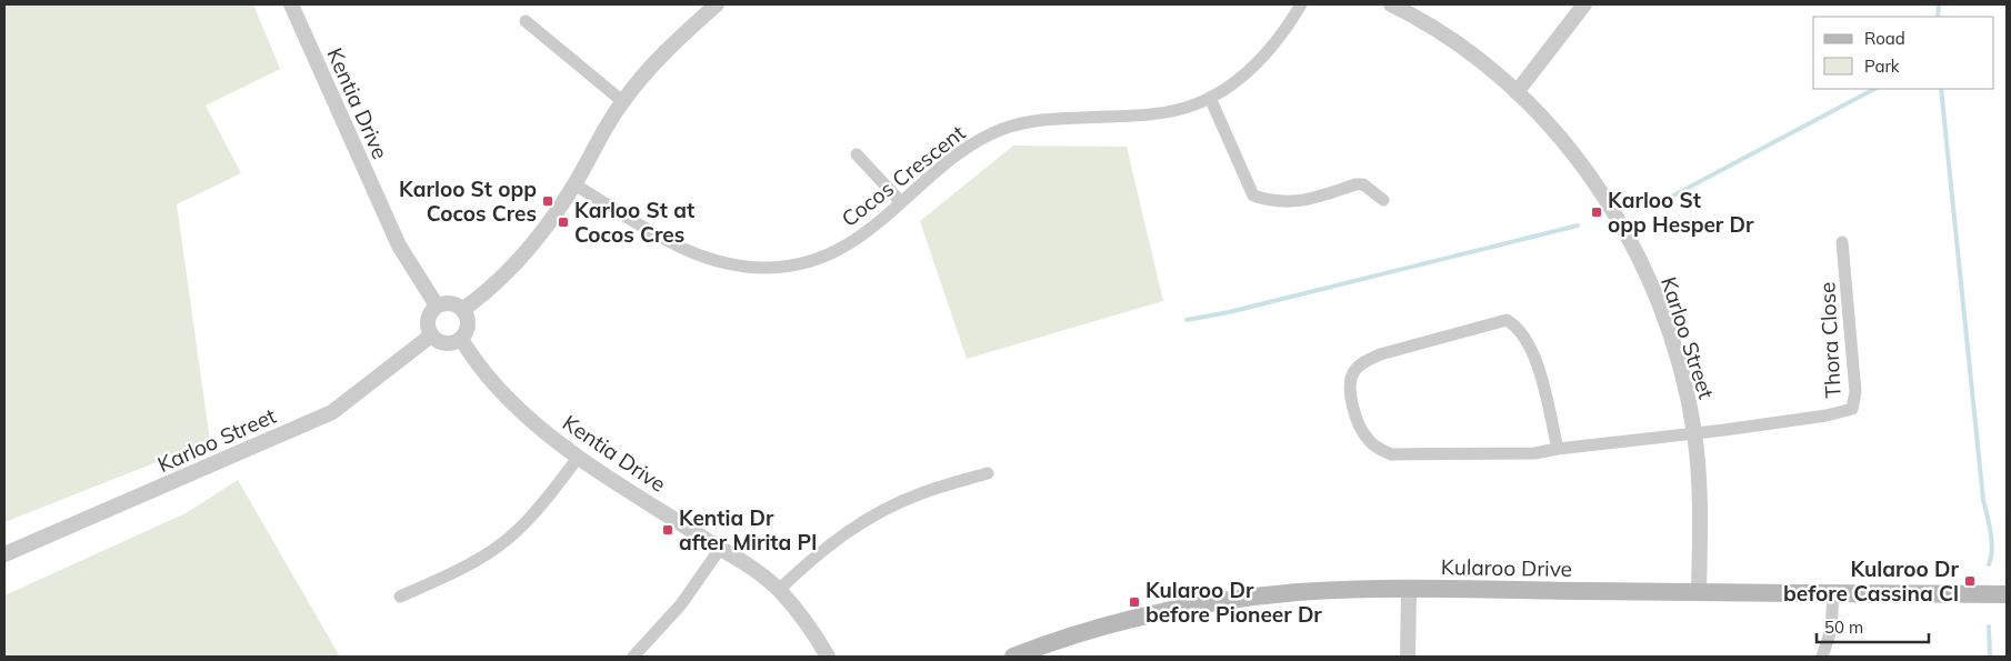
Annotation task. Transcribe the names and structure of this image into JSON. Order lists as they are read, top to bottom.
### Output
{
  "streets": {
    "main road": ["Kularoo Drive"],
    "street": [
      "Kentia Drive",
      "Cocos Crescent",
      "Karloo Street",
      "Thora Close"
    ]
  },
  "crossings": [
    ["Kentia Drive", "Karloo Street"],
    ["Karloo Street", "Thora Close"],
    ["Karloo Street", "Kularoo Drive"]
  ],
  "places": {
    "transit": [
      "Karloo St opp Cocos Cres",
      "Karloo St opp Hesper Dr",
      "Karloo St at Cocos Cres",
      "Kentia Dr after Mirita Pl",
      "Kularoo Dr before Cassina Cl",
      "Kularoo Dr before Pioneer Dr"
    ]
  },
  "legend": ["Road", "Park"],
  "scale_bar": "50 m"
}
